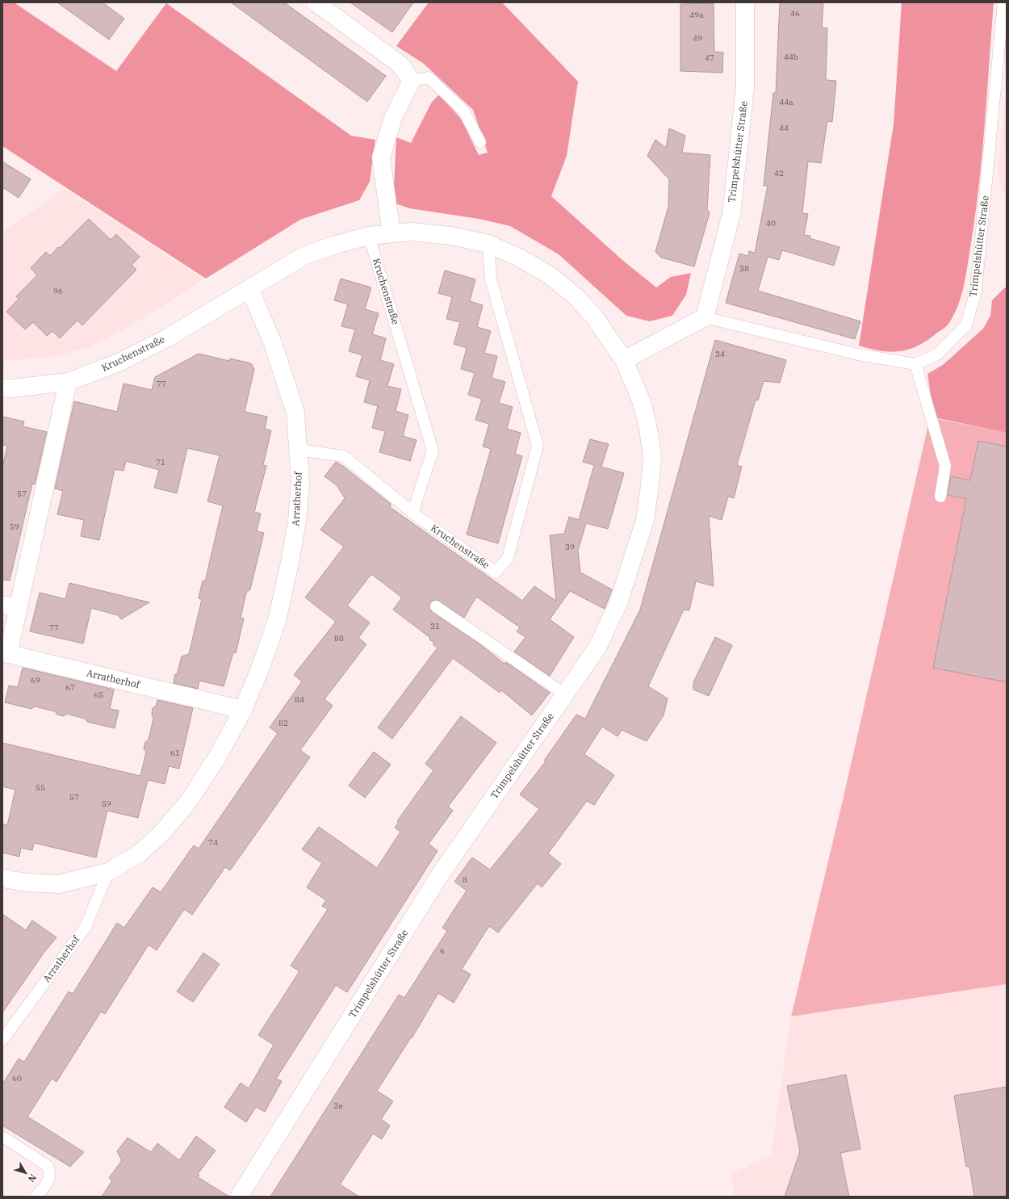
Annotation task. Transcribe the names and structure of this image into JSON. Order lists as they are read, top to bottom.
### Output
{
  "streets": {
    "street": ["Trimpelshütter Straße", "Kruchenstraße", "Arratherhof"]
  },
  "crossings": [
    ["Trimpelshütter Straße", "Kruchenstraße"],
    ["Kruchenstraße", "Arratherhof"]
  ],
  "house_numbers": [
    "46",
    "49a",
    "49",
    "44b",
    "47",
    "44a",
    "44",
    "42",
    "40",
    "38",
    "96",
    "34",
    "77",
    "71",
    "57",
    "59",
    "39",
    "31",
    "77",
    "88",
    "69",
    "67",
    "65",
    "84",
    "82",
    "61",
    "55",
    "57",
    "59",
    "74",
    "8",
    "6",
    "60",
    "2e"
  ],
  "north": "bottom right"
}
